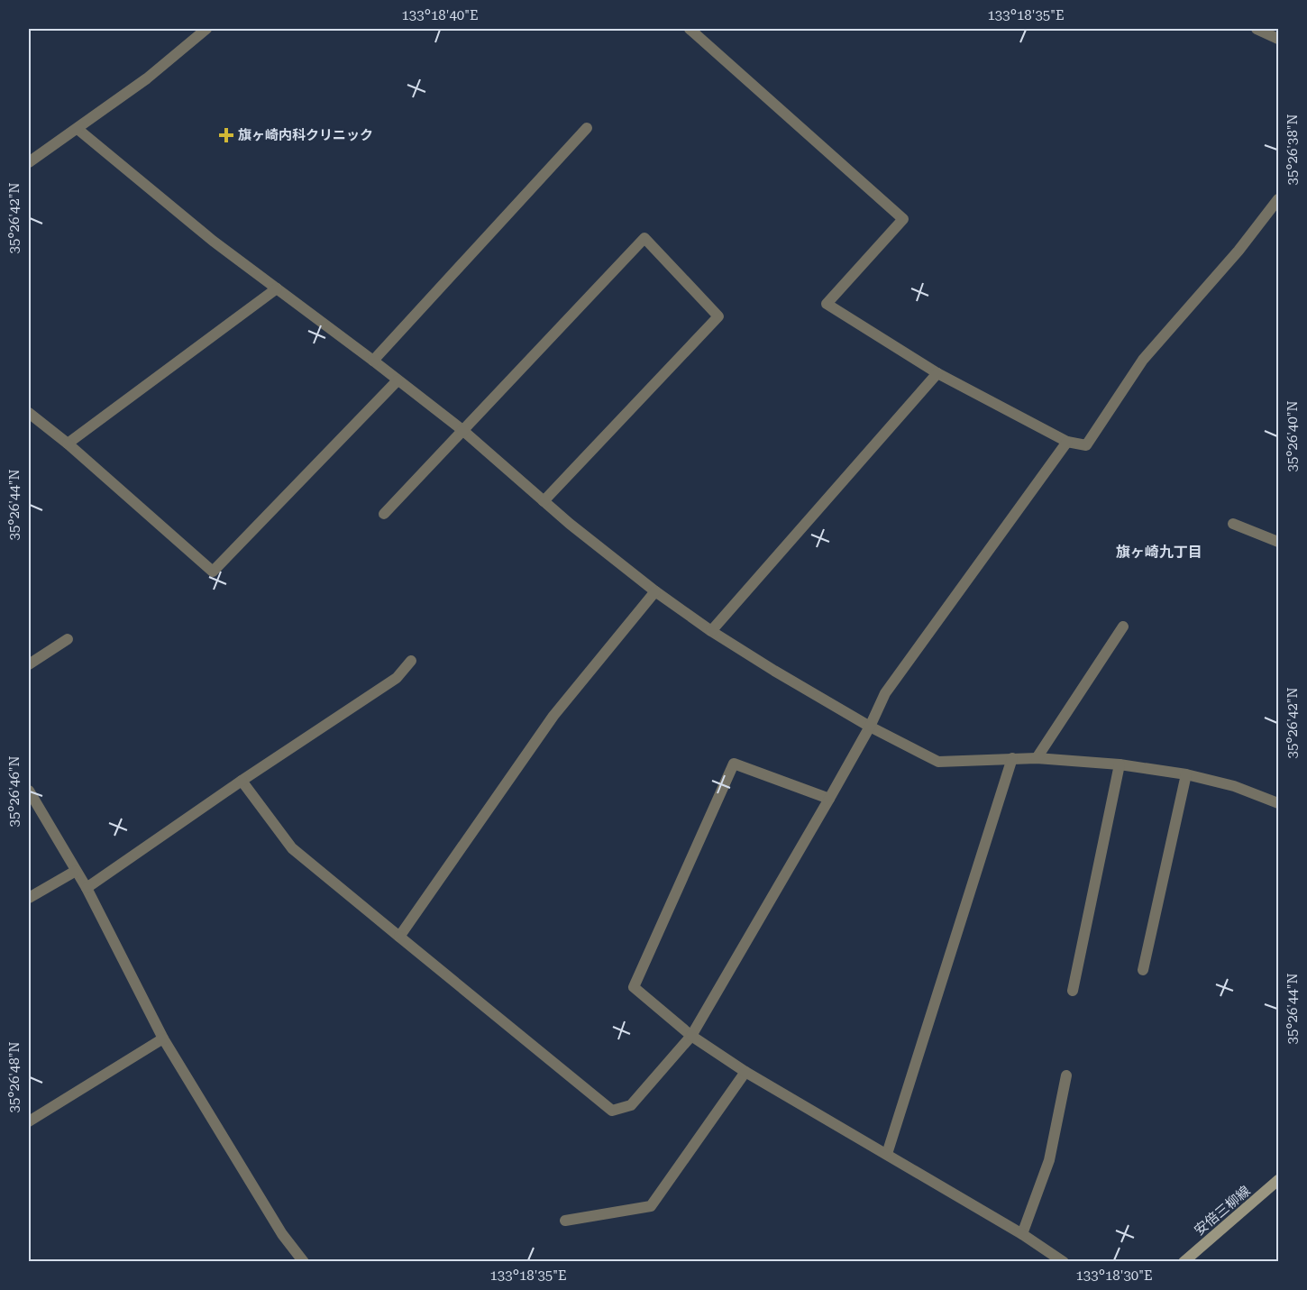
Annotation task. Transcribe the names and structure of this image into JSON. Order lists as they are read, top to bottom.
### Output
{
  "streets": {
    "street": ["安倍三柳線"]
  },
  "districts": ["旗ヶ崎九丁目"],
  "places": {
    "health": ["旗ヶ崎内科クリニック"]
  },
  "coordinates": [
    "133°18'40\"E",
    "133°18'35\"E",
    "35°26'38\"N",
    "35°26'42\"N",
    "35°26'40\"N",
    "35°26'44\"N",
    "35°26'46\"N",
    "35°26'48\"N",
    "133°18'30\"E"
  ]
}
